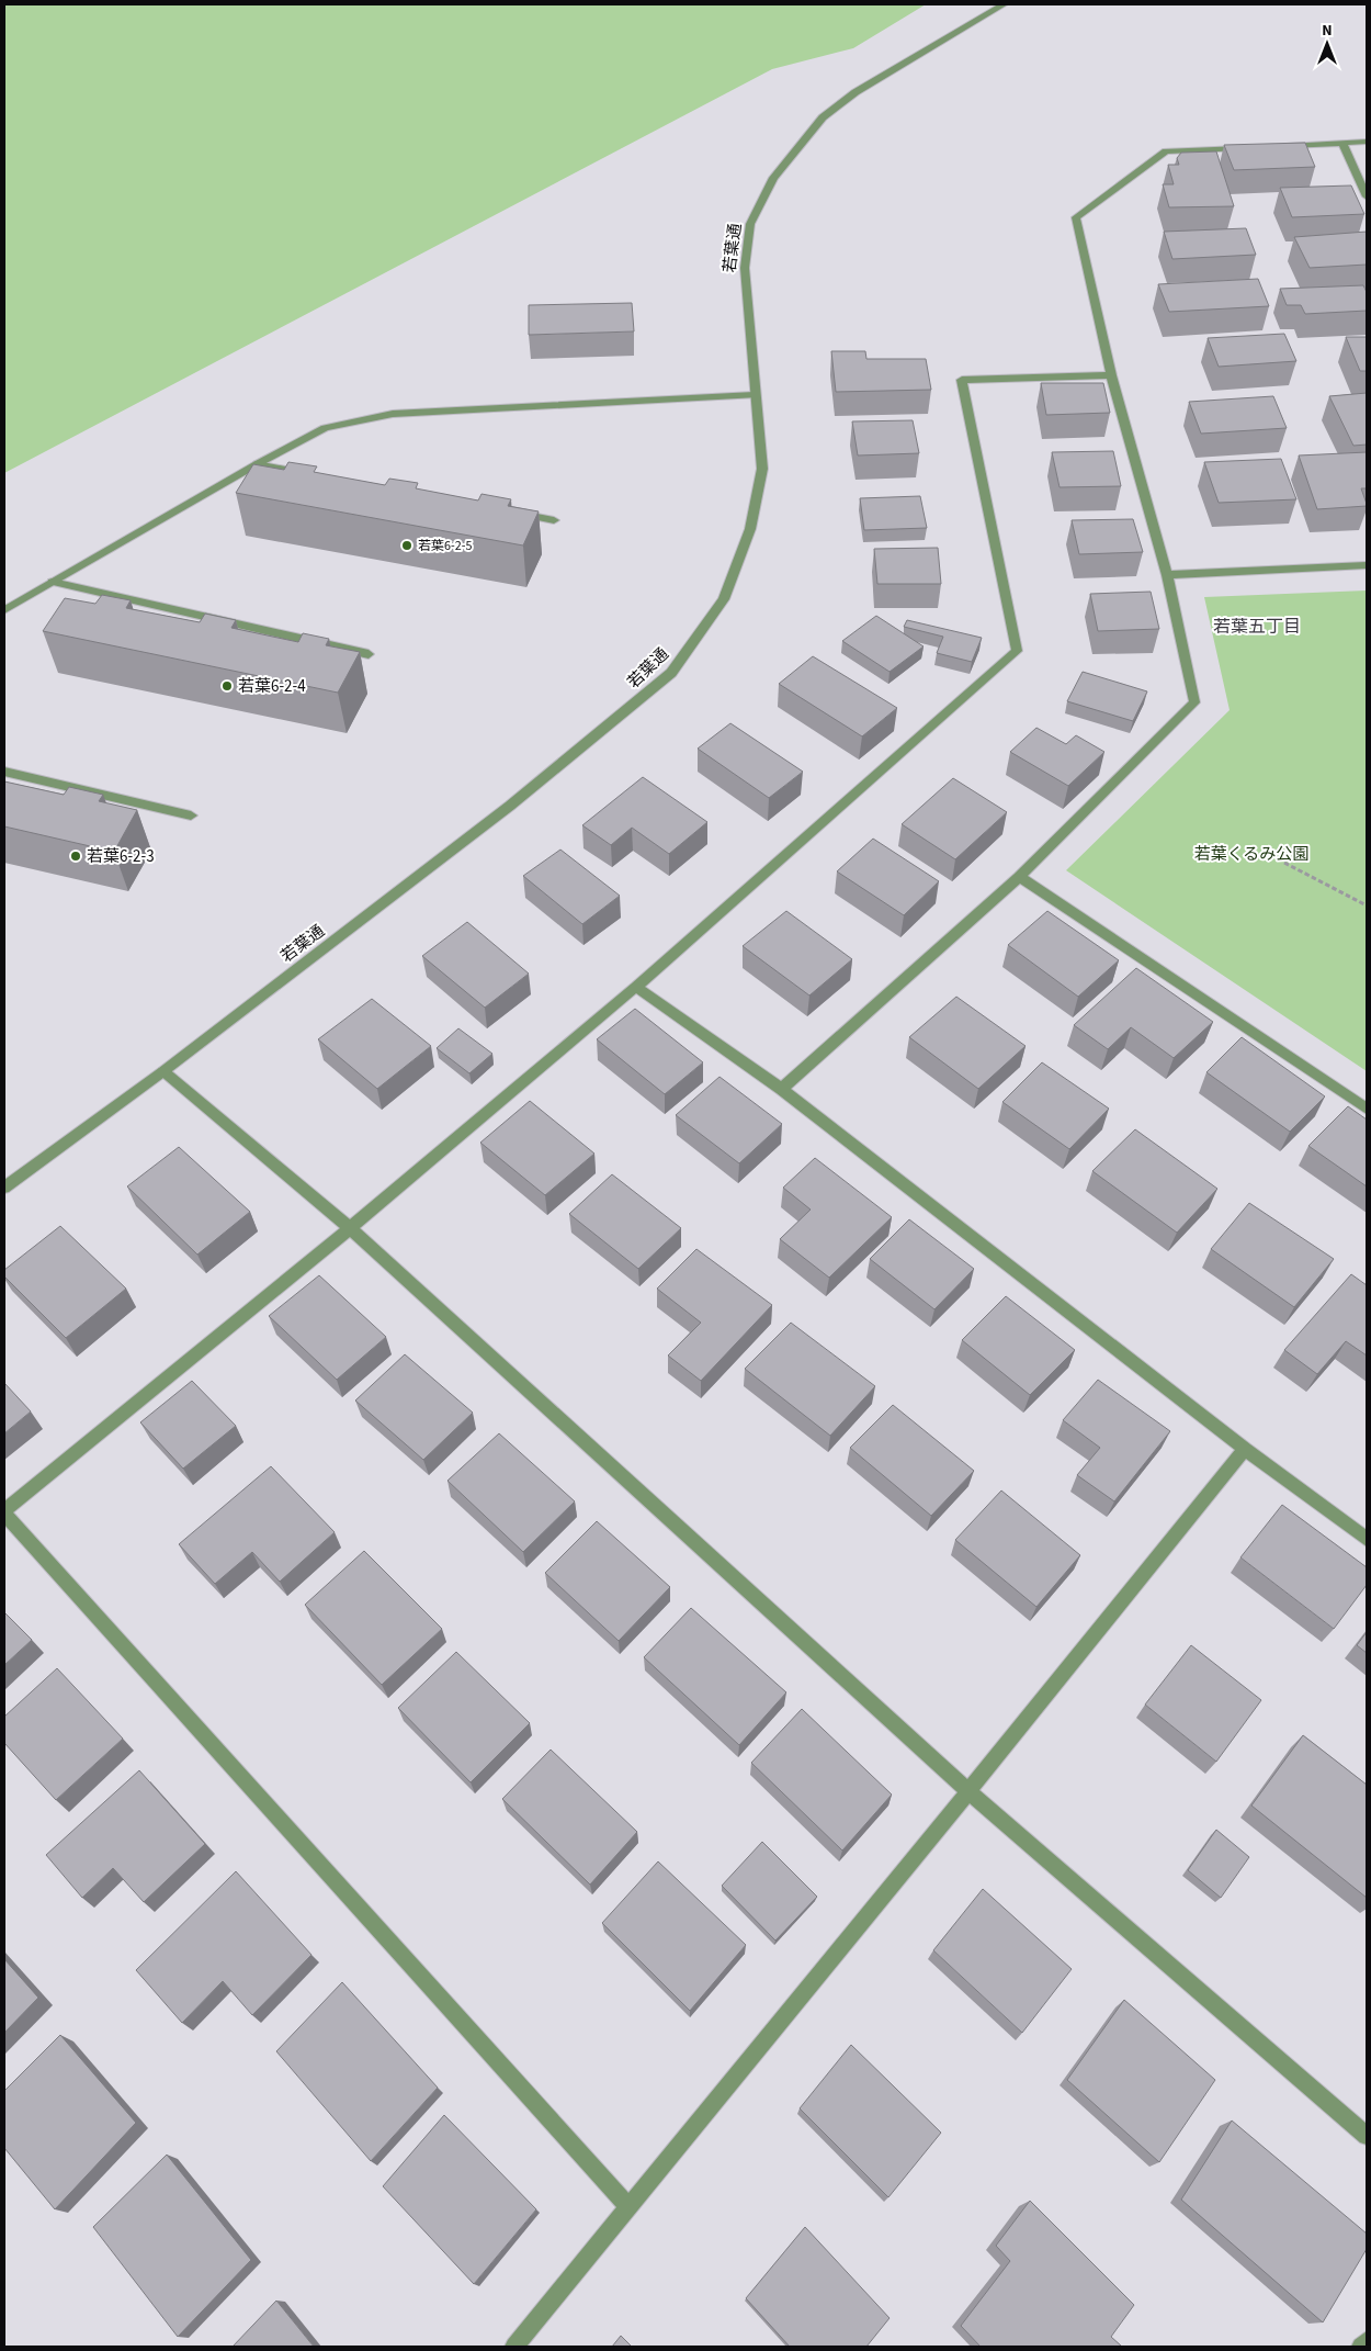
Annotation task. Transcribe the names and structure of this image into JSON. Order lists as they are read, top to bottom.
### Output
{
  "streets": {
    "street": ["若葉通"]
  },
  "districts": ["若葉五丁目"],
  "parks": ["若葉くるみ公園"],
  "places": ["若葉6-2-5", "若葉6-2-4", "若葉6-2-3"],
  "north": "top"
}
